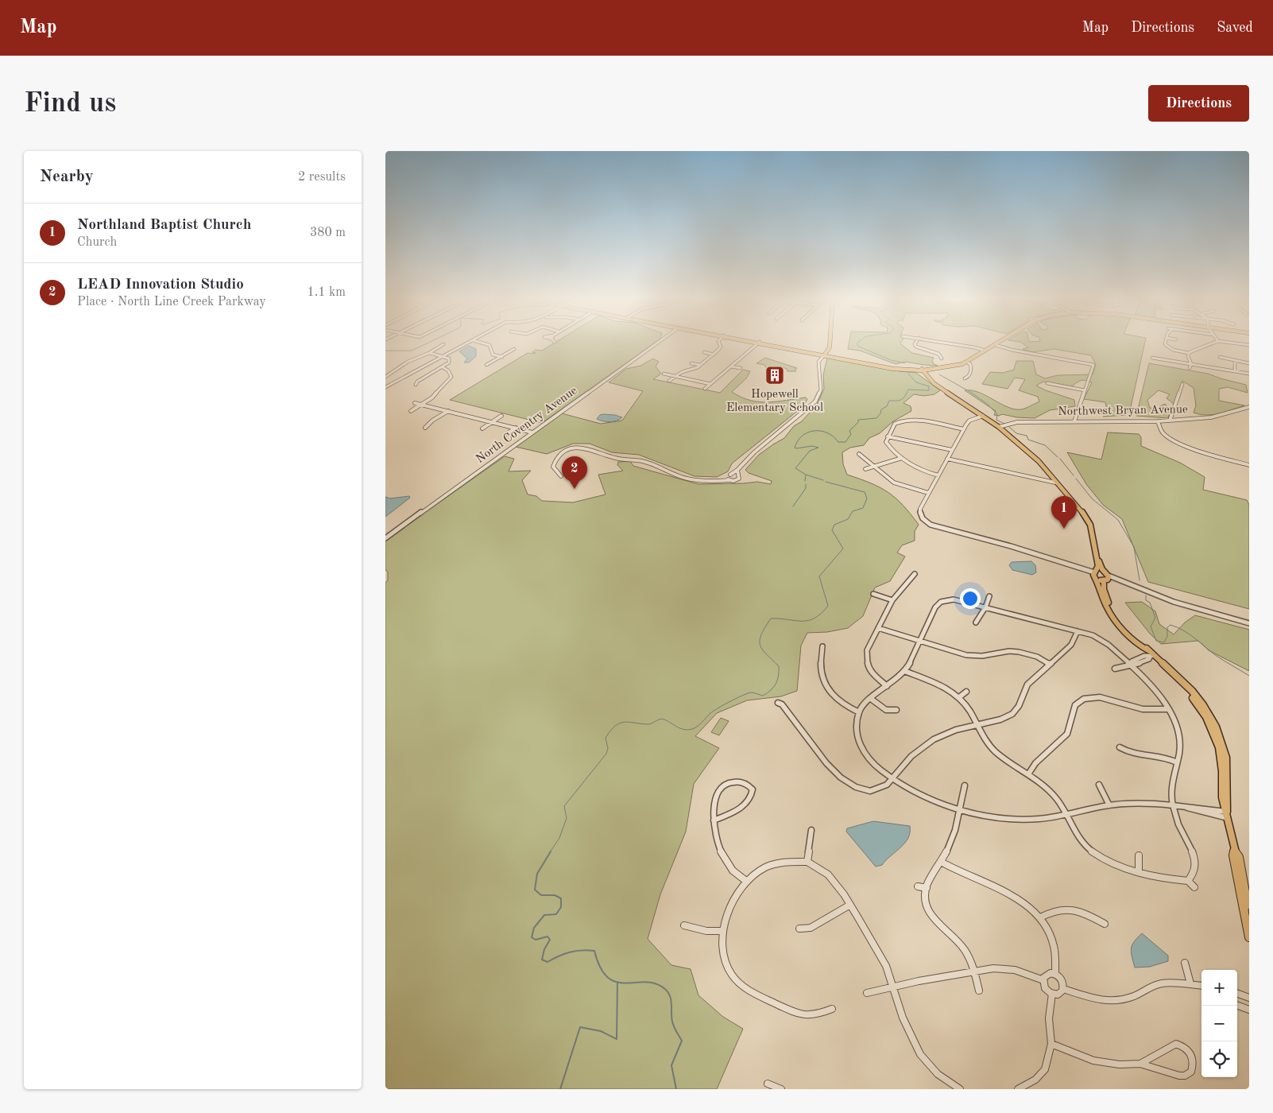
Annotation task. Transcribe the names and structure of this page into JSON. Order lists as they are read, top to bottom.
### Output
{
  "streets": {
    "street": ["Northwest Bryan Avenue", "North Coventry Avenue"]
  },
  "places": {
    "building": ["Hopewell Elementary School"]
  },
  "page": {
    "header": "Map",
    "nav": ["Map", "Directions", "Saved"],
    "buttons": "Directions",
    "title": "Find us",
    "heading": ["Nearby", "2 results"],
    "list": [
      {
        "mark": "1",
        "name": "Northland Baptist Church",
        "note": "Church",
        "value": "380 m"
      },
      {
        "mark": "2",
        "name": "LEAD Innovation Studio",
        "note": "Place · North Line Creek Parkway",
        "value": "1.1 km"
      }
    ],
    "pins": ["2", "1"],
    "map_buttons": ["+", "−"]
  }
}
